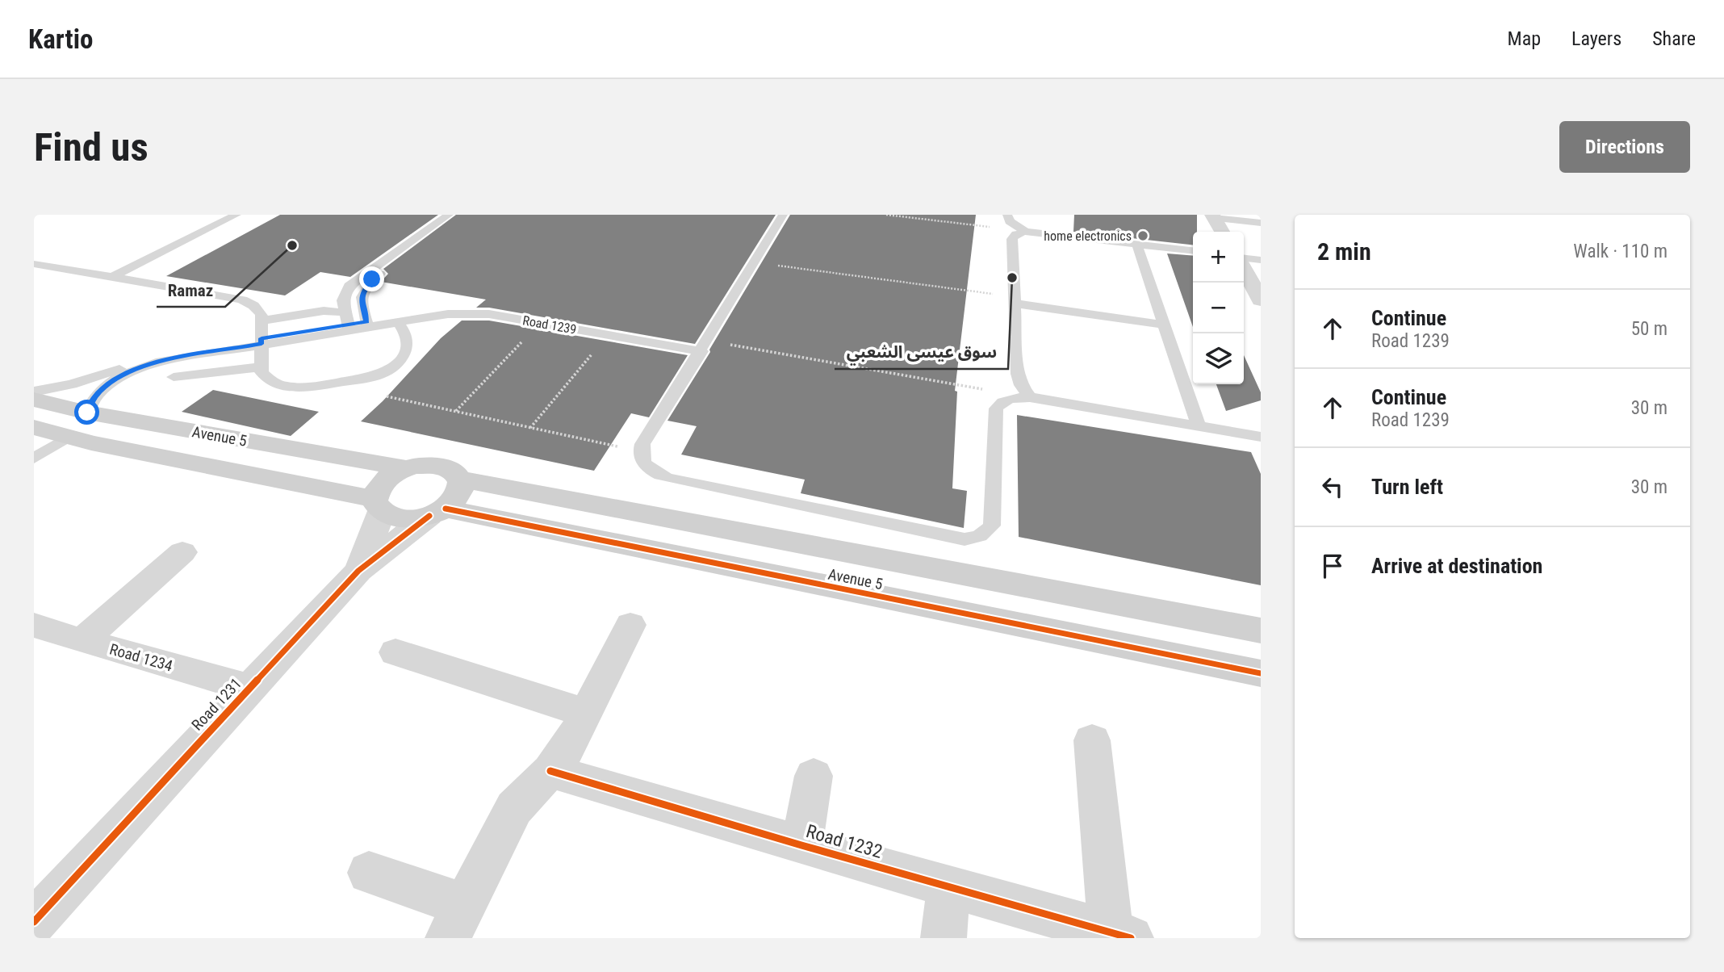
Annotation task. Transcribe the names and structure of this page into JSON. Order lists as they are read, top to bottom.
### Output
{
  "streets": {
    "street": [
      "Avenue 5",
      "Road 1234",
      "Road 1231",
      "Road 1232"
    ],
    "lane": ["Road 1239"]
  },
  "crossings": [
    ["Road 1239", "Avenue 5"],
    ["Avenue 5", "Road 1231"],
    ["Road 1234", "Road 1231"]
  ],
  "places": ["home electronics", "Ramaz", "سوق عيسى الشعبي"],
  "page": {
    "header": "Kartio",
    "nav": ["Map", "Layers", "Share"],
    "buttons": "Directions",
    "title": "Find us",
    "heading": ["2 min", "Walk · 110 m"],
    "map_buttons": ["+", "−"],
    "list": [
      ["Continue", "Road 1239", "50 m"],
      ["Continue", "Road 1239", "30 m"],
      ["Turn left", "30 m"],
      "Arrive at destination"
    ]
  }
}
